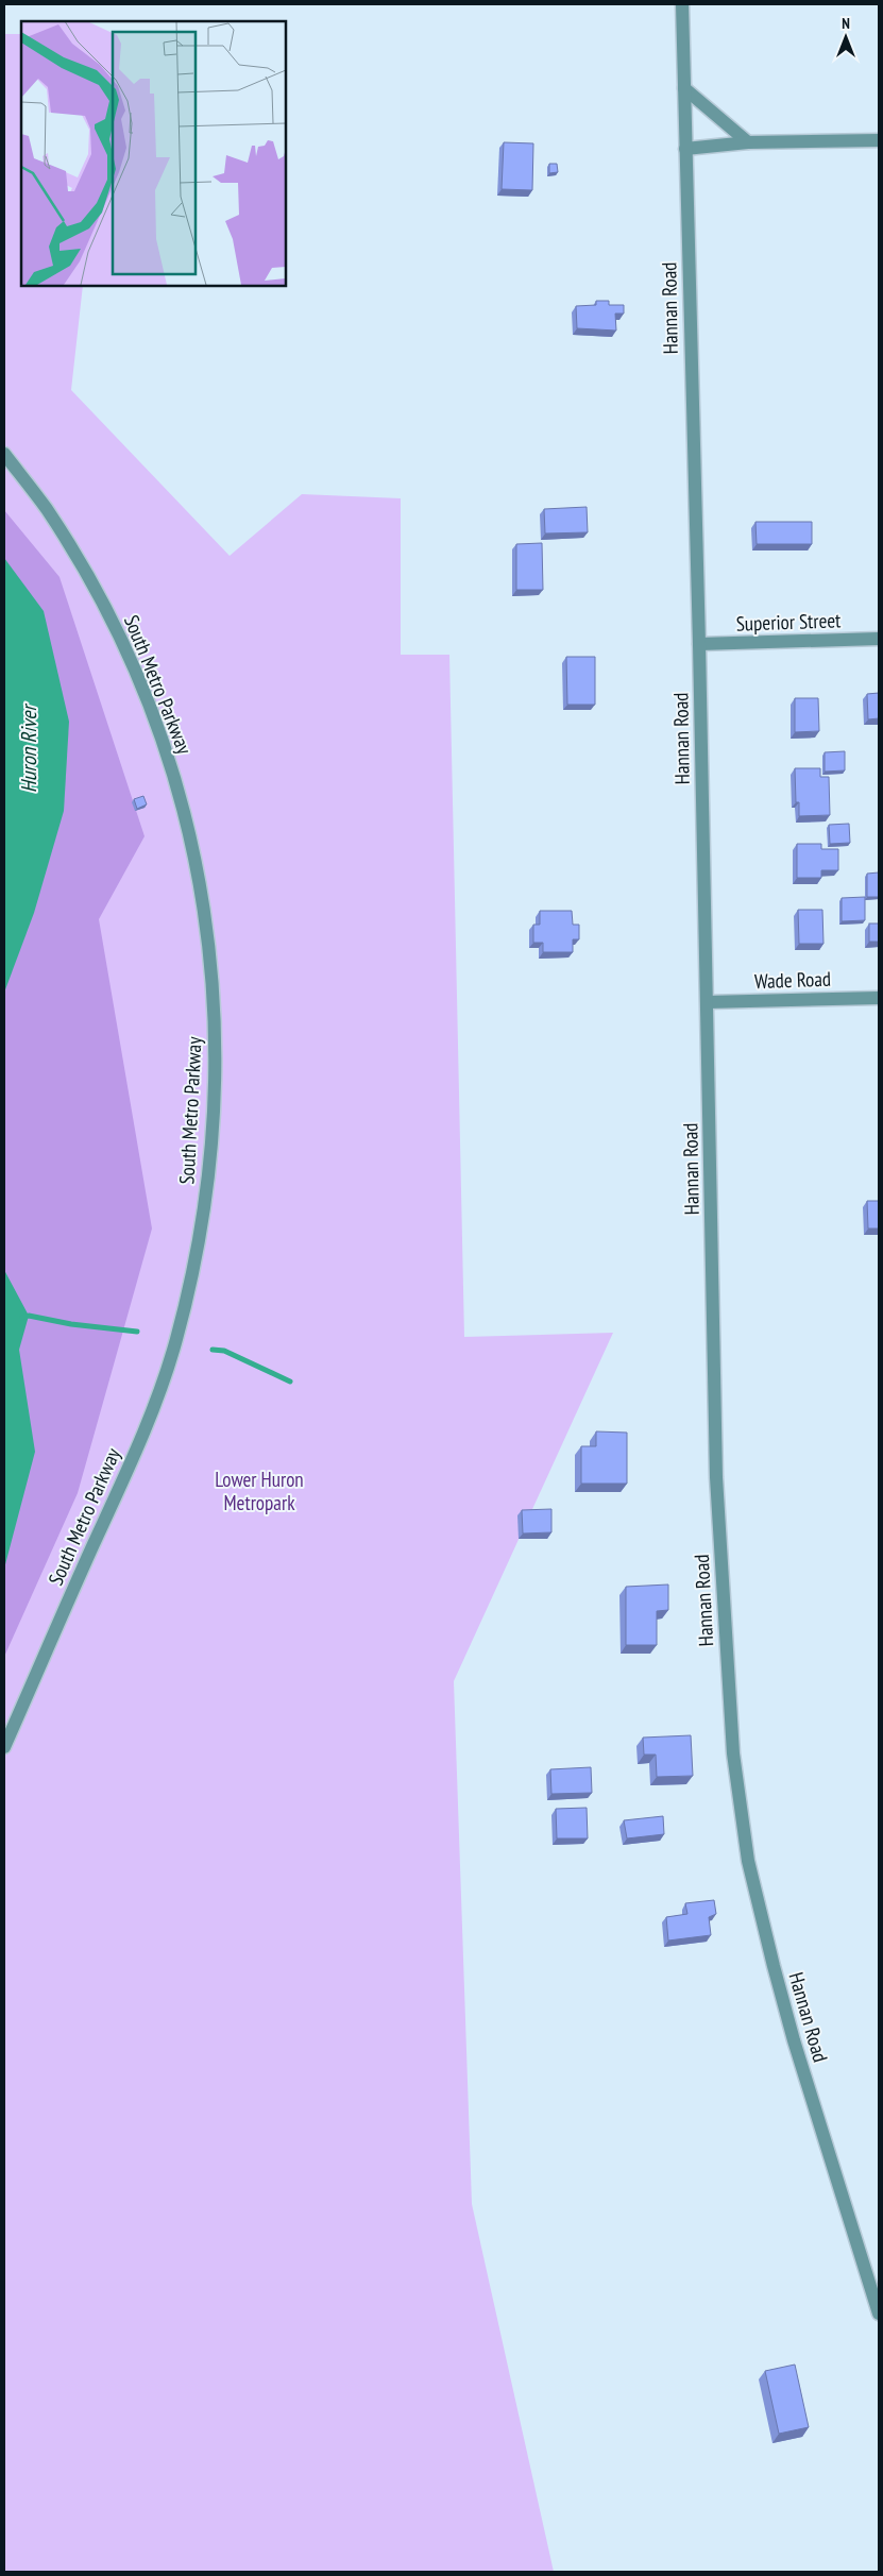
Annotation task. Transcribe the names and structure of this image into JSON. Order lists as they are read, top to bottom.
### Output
{
  "streets": {
    "street": [
      "Hannan Road",
      "Superior Street",
      "South Metro Parkway",
      "Wade Road"
    ]
  },
  "crossings": [
    ["Hannan Road", "Superior Street"],
    ["Hannan Road", "Wade Road"]
  ],
  "water": ["Huron River"],
  "parks": ["Lower Huron Metropark"],
  "north": "top"
}
